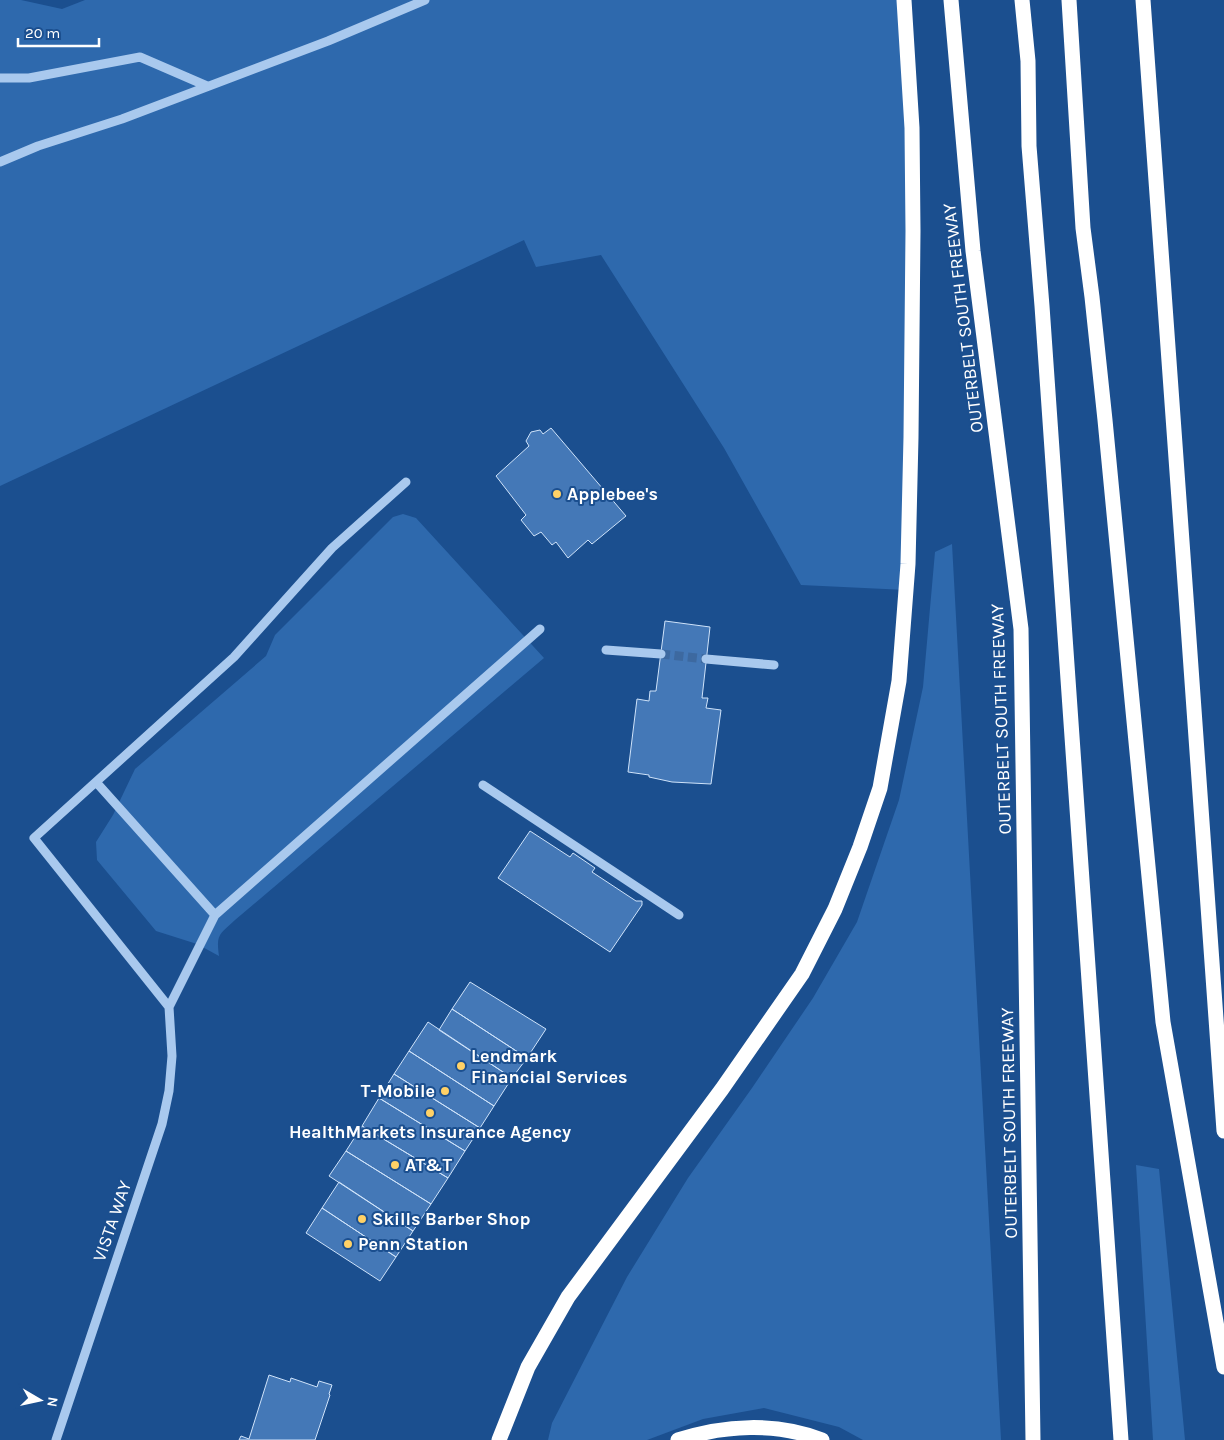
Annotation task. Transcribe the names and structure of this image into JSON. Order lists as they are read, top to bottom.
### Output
{
  "streets": {
    "highway": ["OUTERBELT SOUTH FREEWAY"],
    "street": ["VISTA WAY"]
  },
  "places": [
    "Applebee's",
    "Lendmark Financial Services",
    "T-Mobile",
    "HealthMarkets Insurance Agency",
    "AT&T",
    "Skills Barber Shop",
    "Penn Station"
  ],
  "scale_bar": "20 m",
  "north": "right"
}
